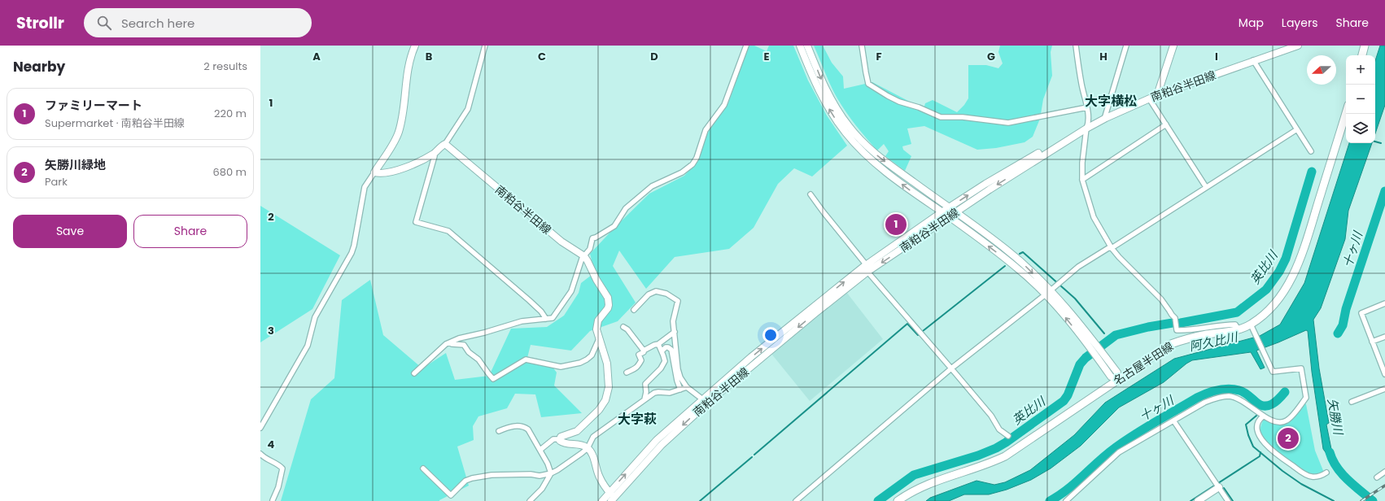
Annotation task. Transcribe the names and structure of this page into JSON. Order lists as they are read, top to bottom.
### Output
{
  "streets": {
    "main road": ["南粕谷半田線", "名古屋半田線"]
  },
  "districts": ["大字横松", "大字萩"],
  "water": [
    "十ヶ川",
    "英比川",
    "阿久比川",
    "矢勝川"
  ],
  "north": "left",
  "page": {
    "header": "Strollr",
    "search": "Search here",
    "nav": ["Map", "Layers", "Share"],
    "heading": ["Nearby", "2 results"],
    "map_buttons": ["+", "−"],
    "list": [
      {
        "mark": "1",
        "name": "ファミリーマート",
        "note": "Supermarket · 南粕谷半田線",
        "value": "220 m"
      },
      {
        "mark": "2",
        "name": "矢勝川緑地",
        "note": "Park",
        "value": "680 m"
      }
    ],
    "buttons": ["Save", "Share"],
    "pins": ["1", "2"]
  },
  "grid": {
    "columns": [
      "A",
      "B",
      "C",
      "D",
      "E",
      "F",
      "G",
      "H",
      "I"
    ],
    "rows": [
      "1",
      "2",
      "3",
      "4"
    ]
  }
}
